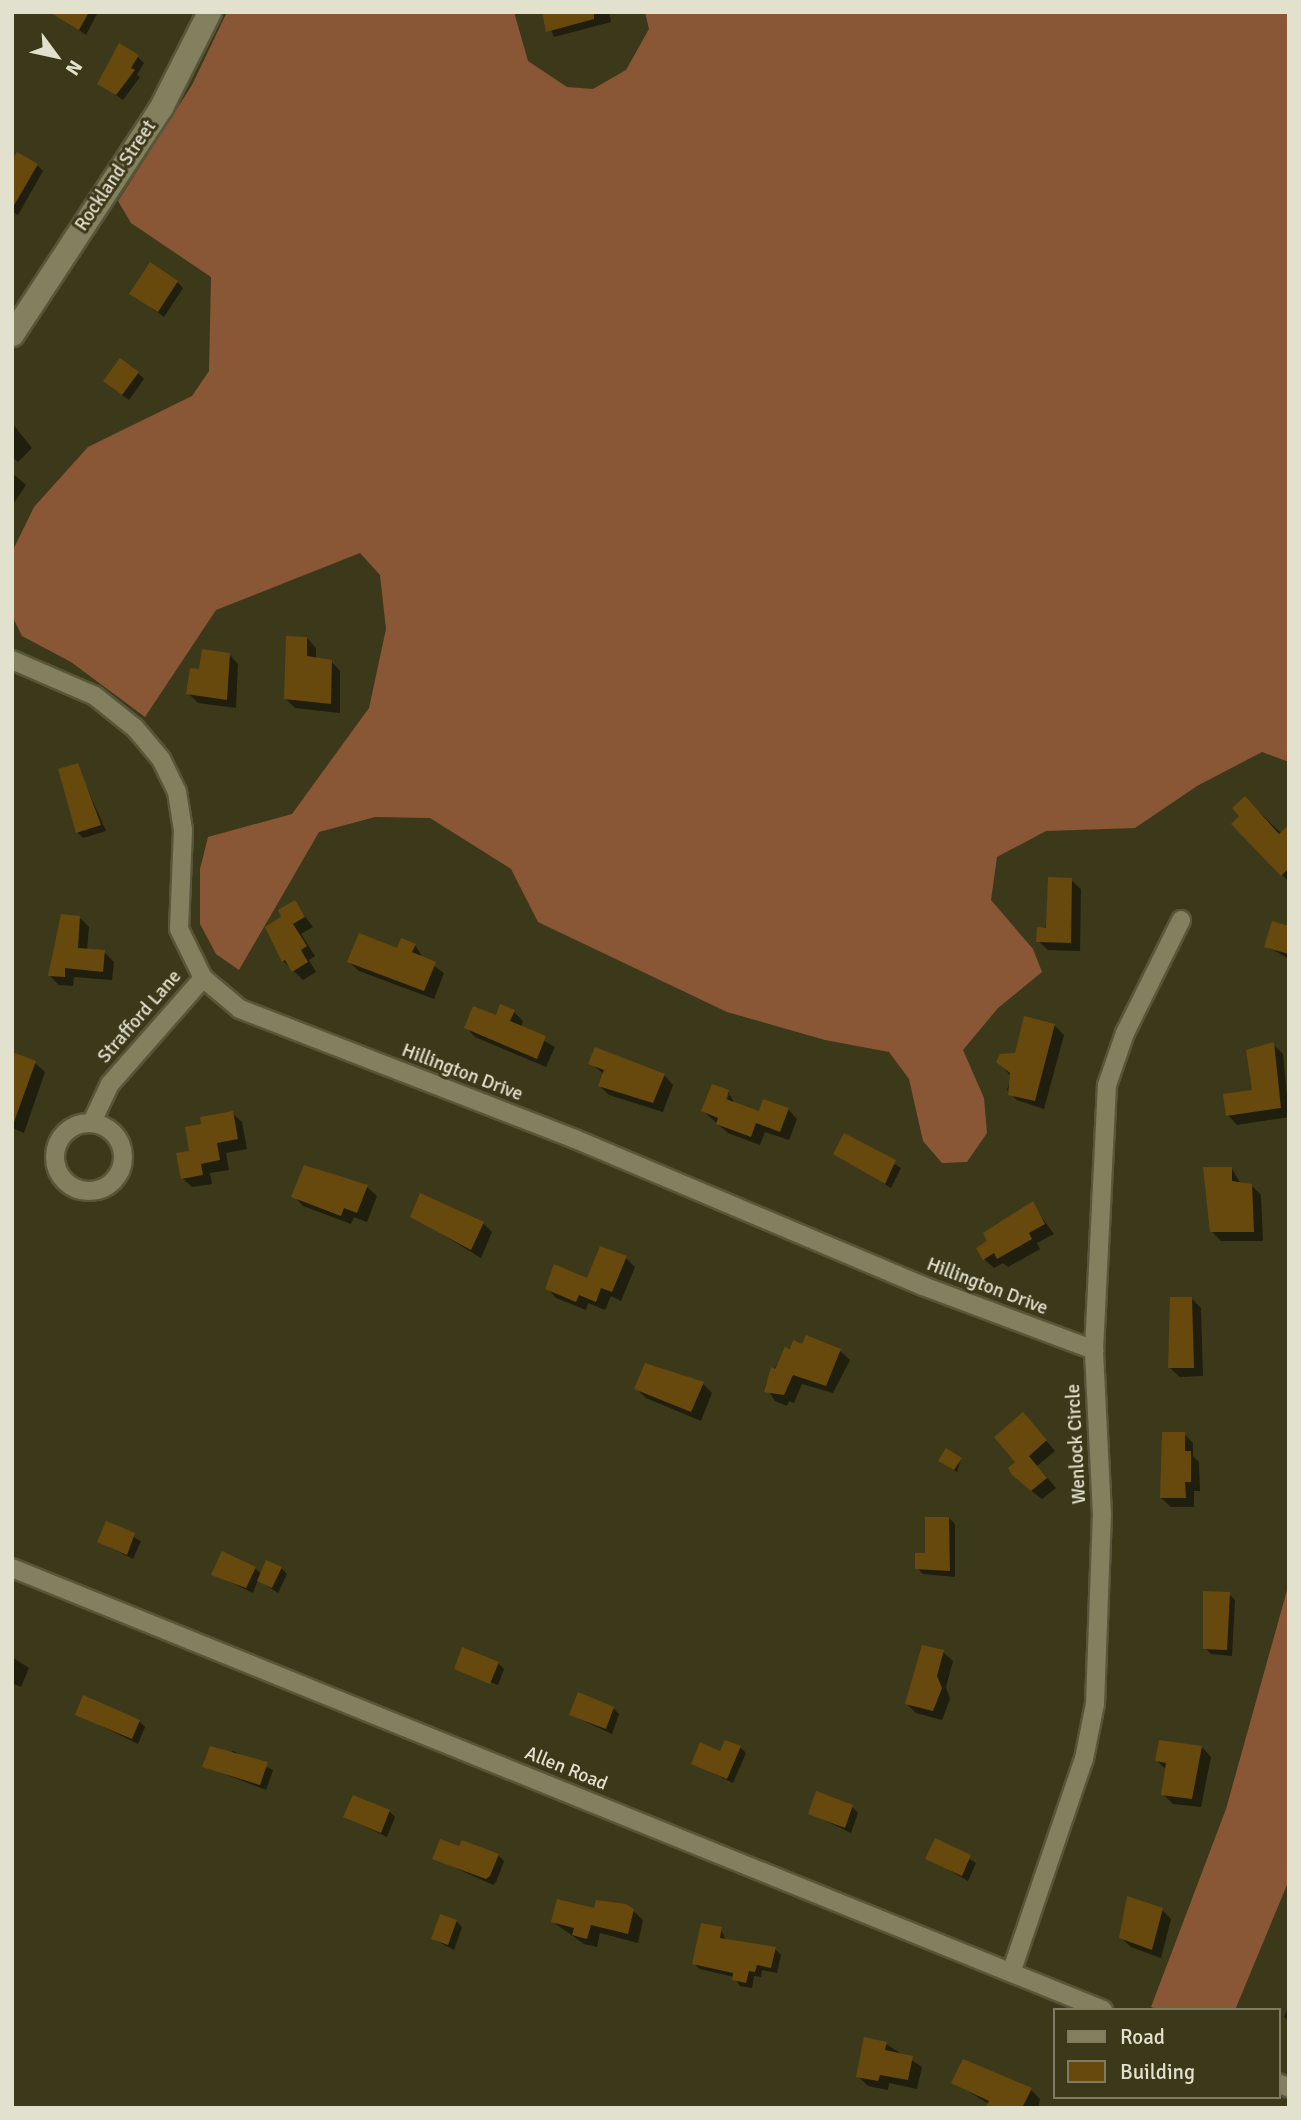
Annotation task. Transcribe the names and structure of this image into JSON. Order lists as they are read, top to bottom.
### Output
{
  "streets": {
    "street": [
      "Rockland Street",
      "Strafford Lane",
      "Hillington Drive",
      "Wenlock Circle",
      "Allen Road"
    ]
  },
  "crossings": [
    ["Strafford Lane", "Hillington Drive"],
    ["Hillington Drive", "Wenlock Circle"],
    ["Wenlock Circle", "Allen Road"]
  ],
  "legend": ["Road", "Building"],
  "north": "bottom right"
}
